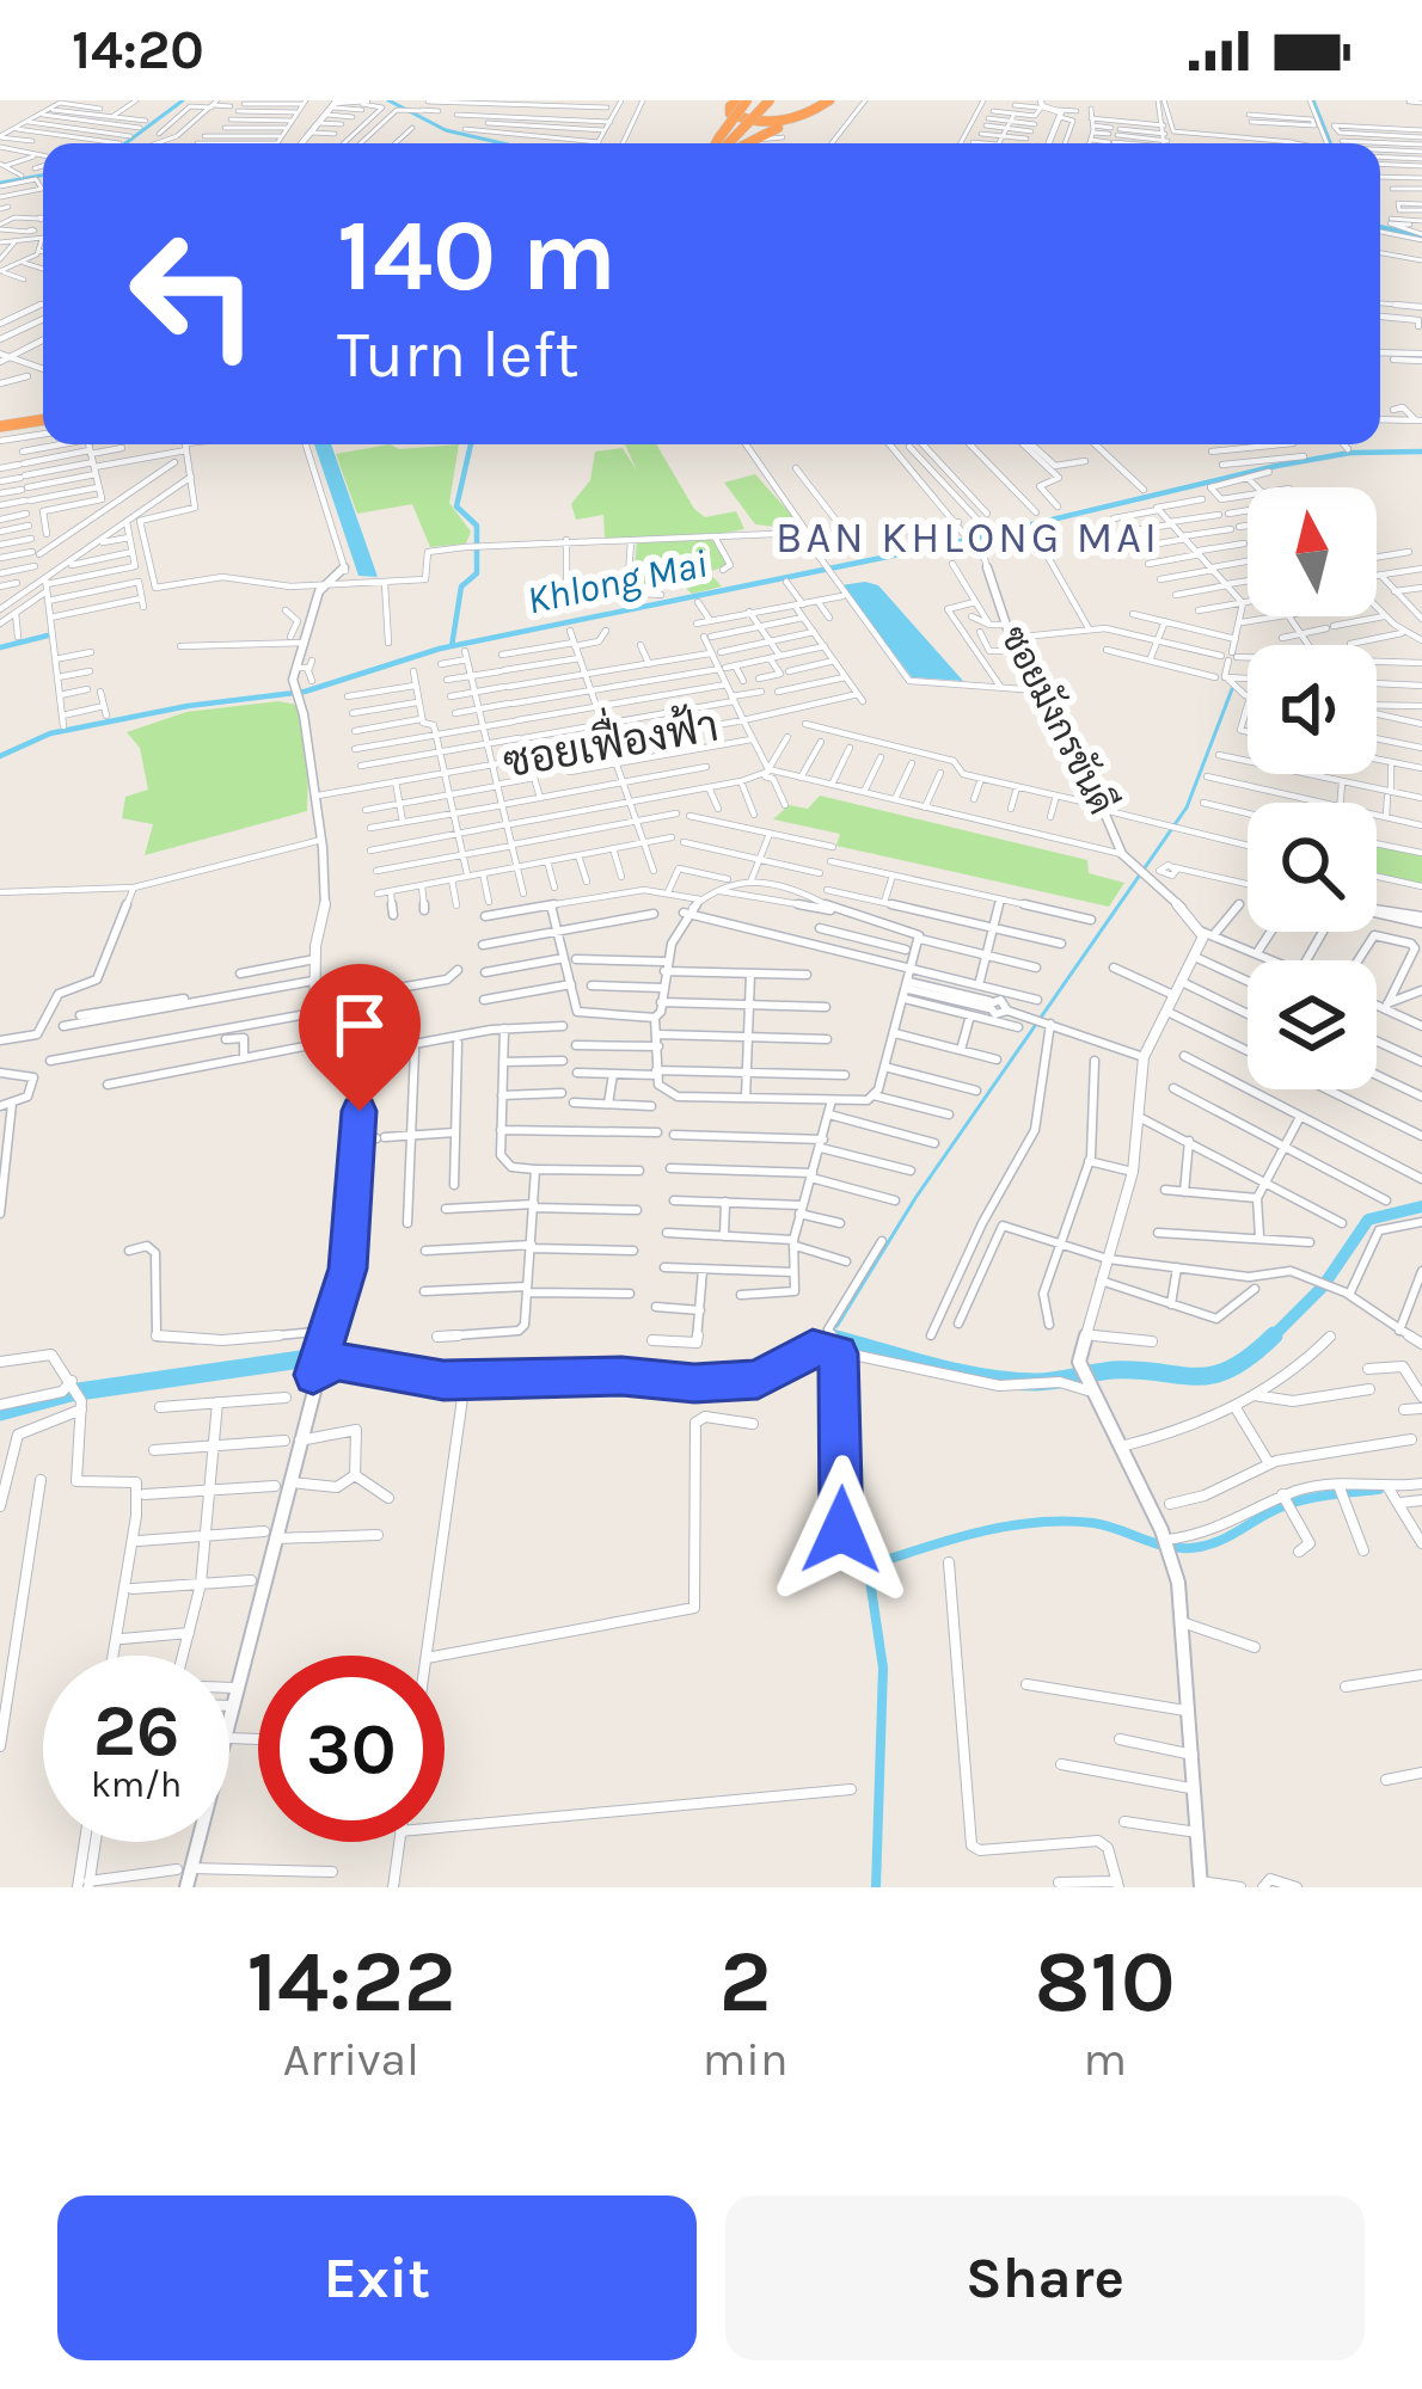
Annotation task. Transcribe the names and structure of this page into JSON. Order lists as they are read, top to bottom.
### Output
{
  "streets": {
    "street": ["ซอยมังกรขันดี", "ซอยเฟื่องฟ้า"]
  },
  "crossings": [
    ["ซอยมังกรขันดี", "ซอยเฟื่องฟ้า"]
  ],
  "districts": ["BAN KHLONG MAI"],
  "water": ["Khlong Mai"],
  "north": "top",
  "page": {
    "status": "14:20",
    "turn": ["140 m", "Turn left"],
    "speed": "26 km/h",
    "limit": "30",
    "eta": [
      "14:22",
      "Arrival",
      "2",
      "min",
      "810",
      "m"
    ],
    "buttons": ["Exit", "Share"]
  }
}
